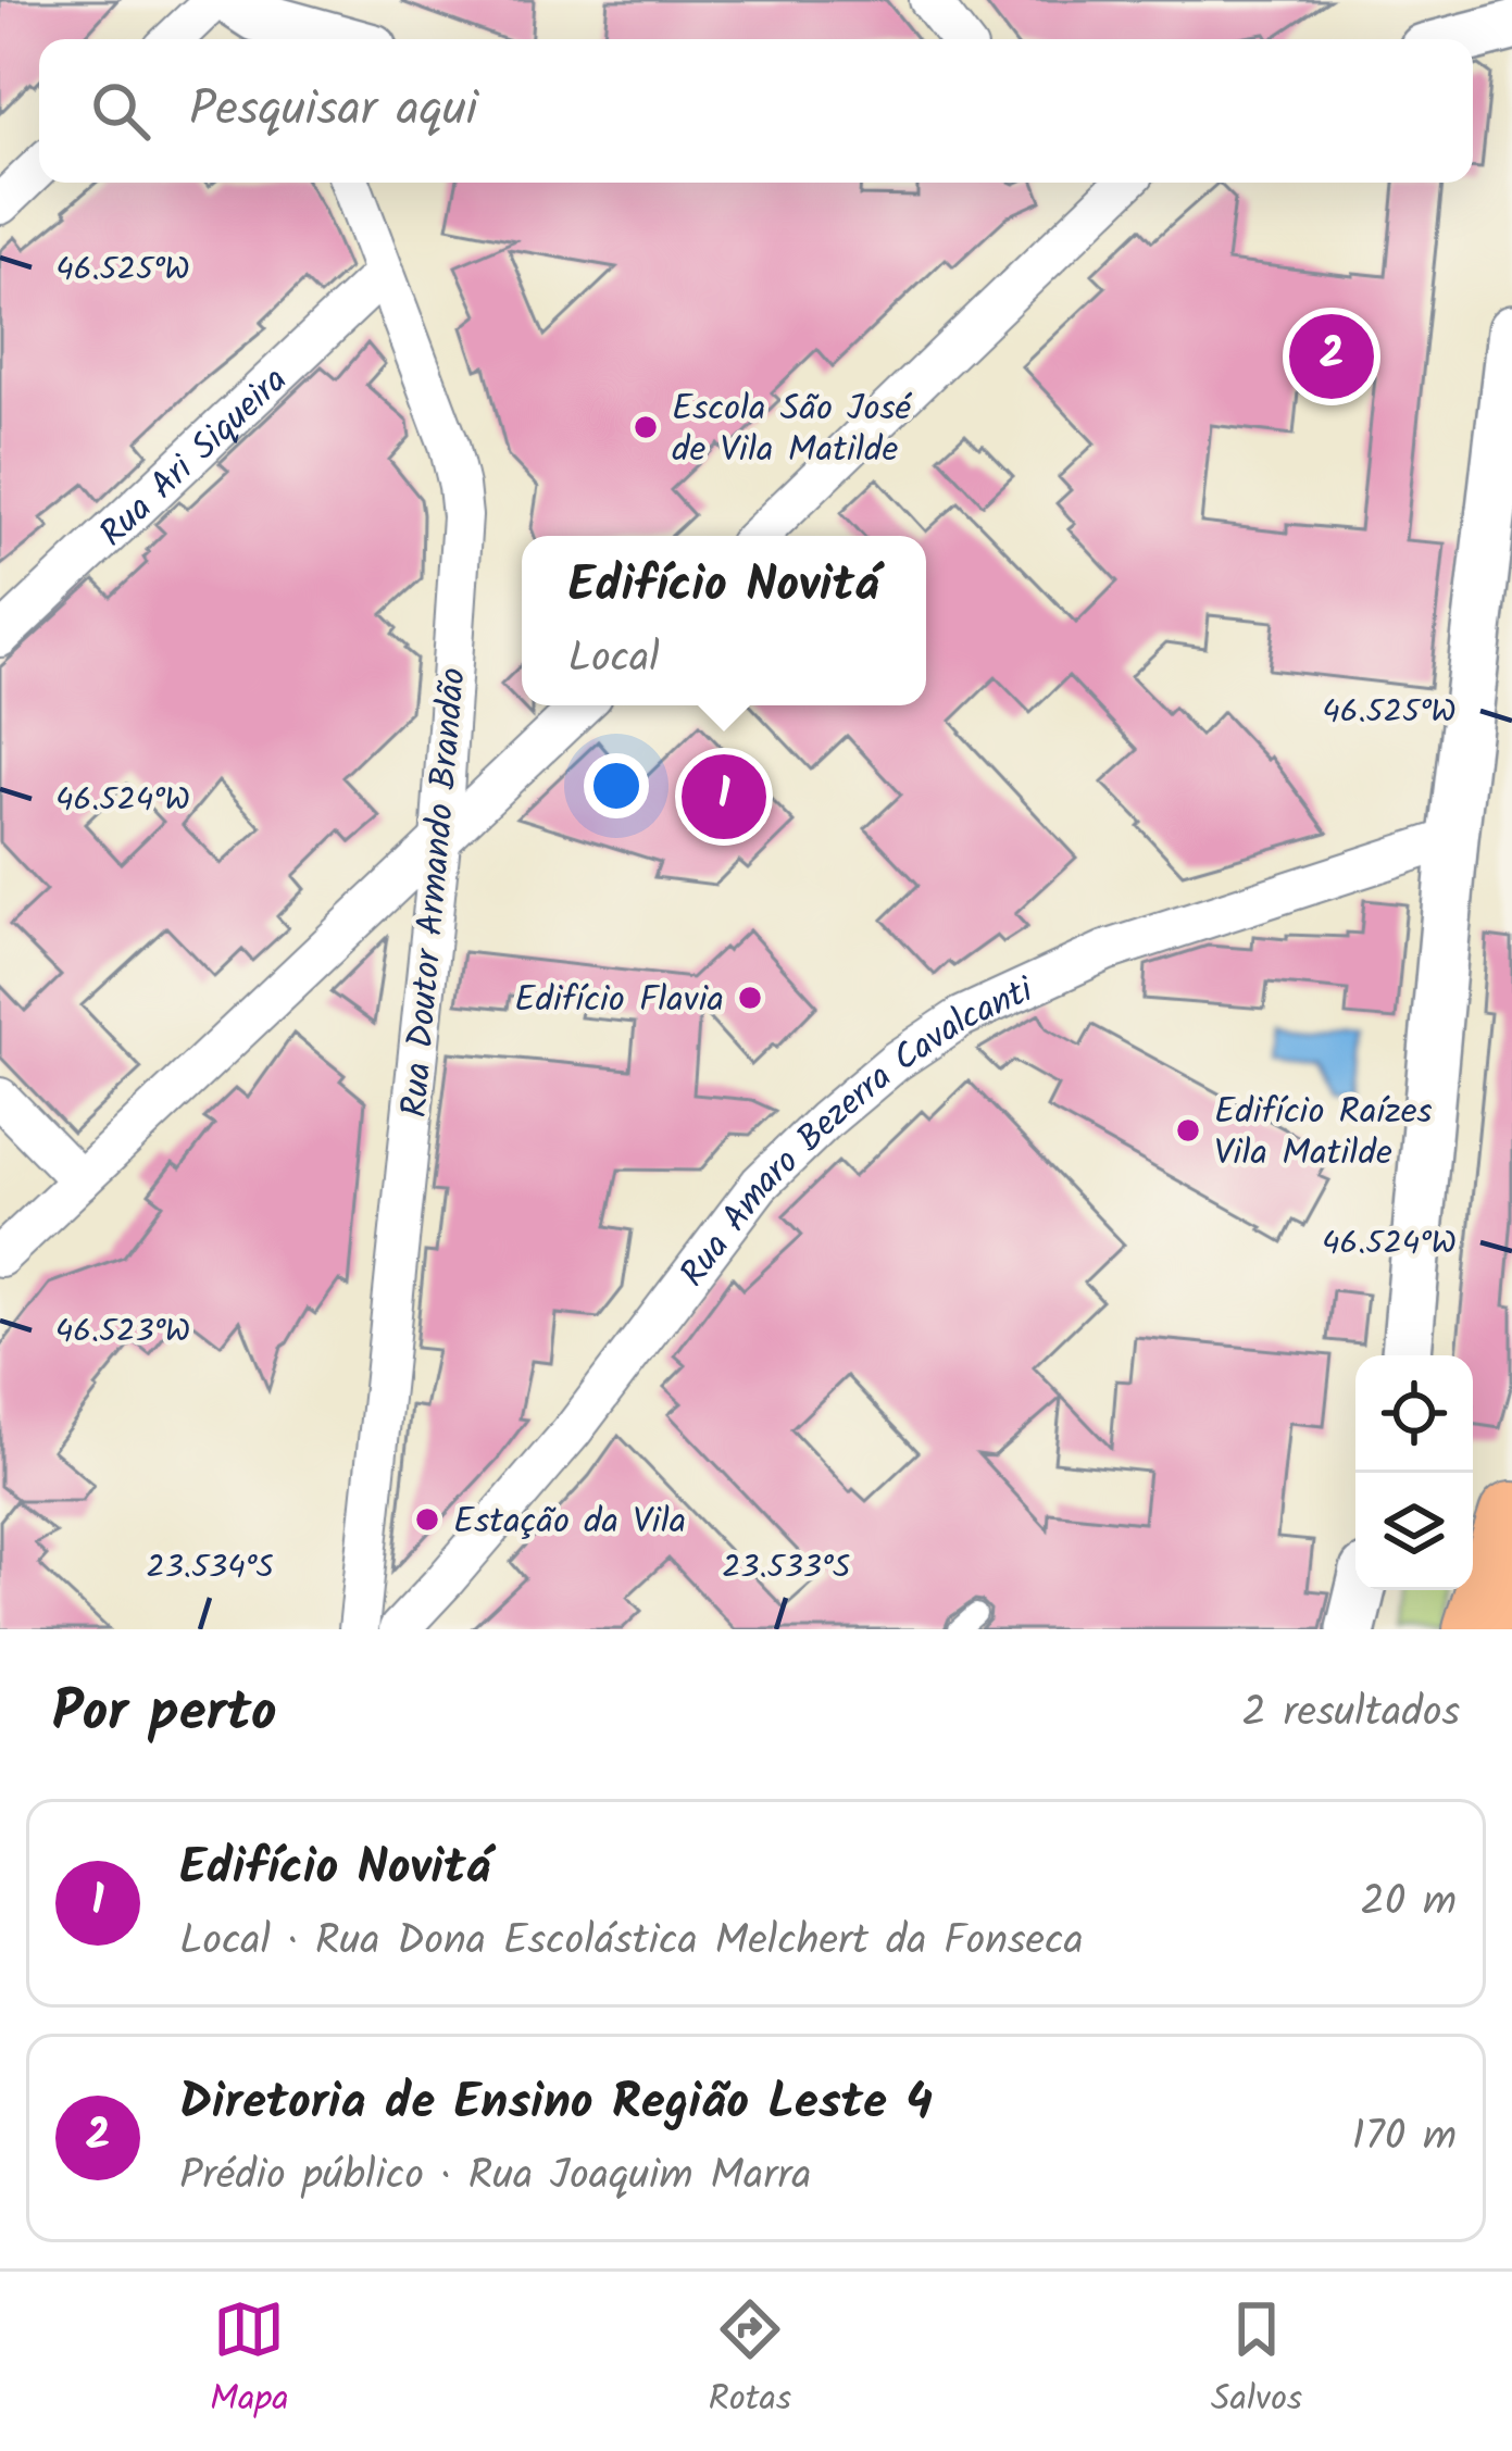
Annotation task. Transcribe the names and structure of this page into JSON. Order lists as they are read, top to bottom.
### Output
{
  "streets": {
    "street": ["Rua Ari Siqueira", "Rua Doutor Armando Brandão", "Rua Amaro Bezerra Cavalcanti"]
  },
  "crossings": [
    ["Rua Ari Siqueira", "Rua Doutor Armando Brandão"]
  ],
  "places": [
    "Escola São José de Vila Matilde",
    "Edifício Flavia",
    "Edifício Raízes Vila Matilde",
    "Estação da Vila"
  ],
  "page": {
    "search": "Pesquisar aqui",
    "pins": ["2", "1"],
    "popup": ["Edifício Novitá", "Local"],
    "heading": ["Por perto", "2 resultados"],
    "list": [
      {
        "mark": "1",
        "name": "Edifício Novitá",
        "note": "Local · Rua Dona Escolástica Melchert da Fonseca",
        "value": "20 m"
      },
      {
        "mark": "2",
        "name": "Diretoria de Ensino Região Leste 4",
        "note": "Prédio público · Rua Joaquim Marra",
        "value": "170 m"
      }
    ],
    "nav": ["Mapa", "Rotas", "Salvos"]
  },
  "coordinates": [
    "46.525°W",
    "46.524°W",
    "46.523°W",
    "23.534°S",
    "23.533°S"
  ]
}
